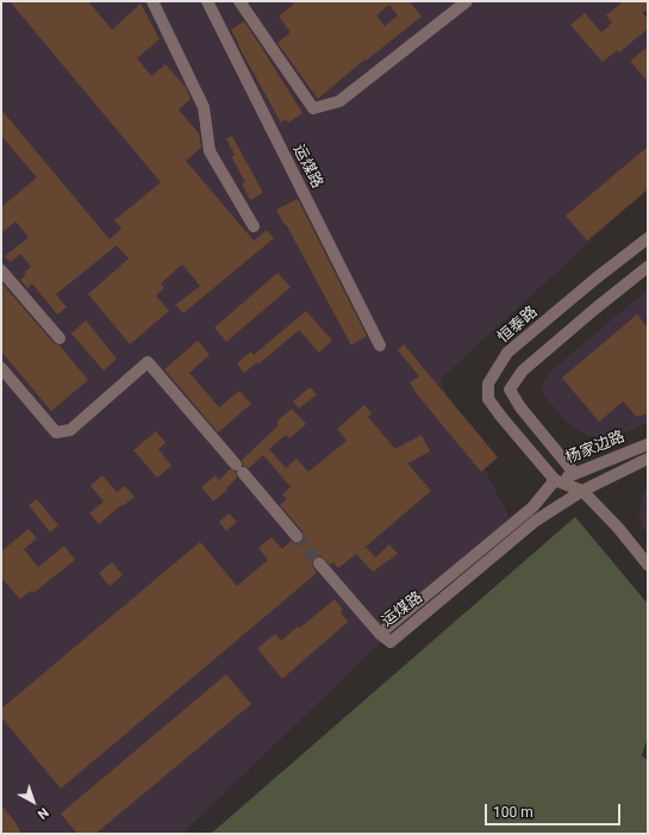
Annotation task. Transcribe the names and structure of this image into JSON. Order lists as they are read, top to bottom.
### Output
{
  "streets": {
    "street": ["运煤路", "恒泰路", "杨家边路"]
  },
  "crossings": [
    ["运煤路", "恒泰路"],
    ["运煤路", "杨家边路"],
    ["恒泰路", "杨家边路"]
  ],
  "scale_bar": "100 m",
  "north": "bottom right"
}
